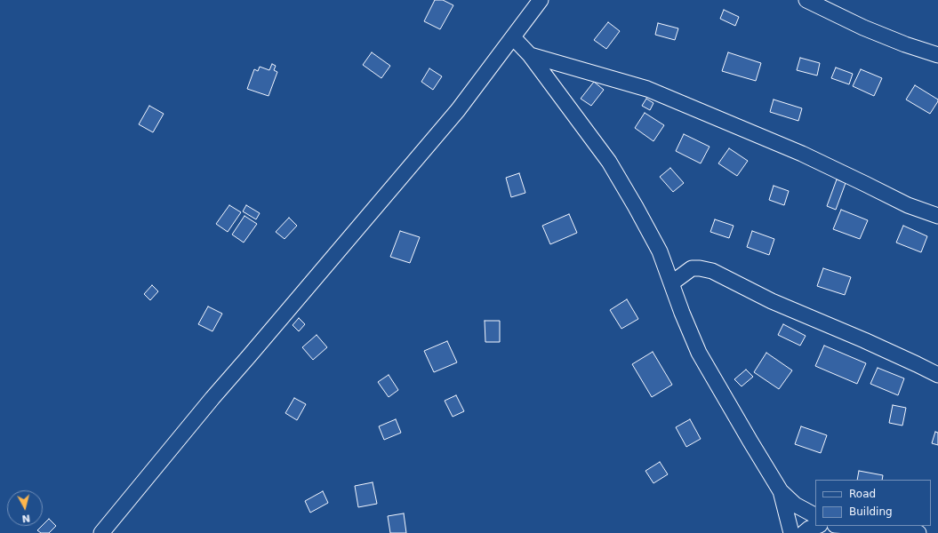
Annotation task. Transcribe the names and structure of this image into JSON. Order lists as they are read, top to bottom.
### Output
{
  "legend": ["Road", "Building"],
  "north": "bottom"
}
